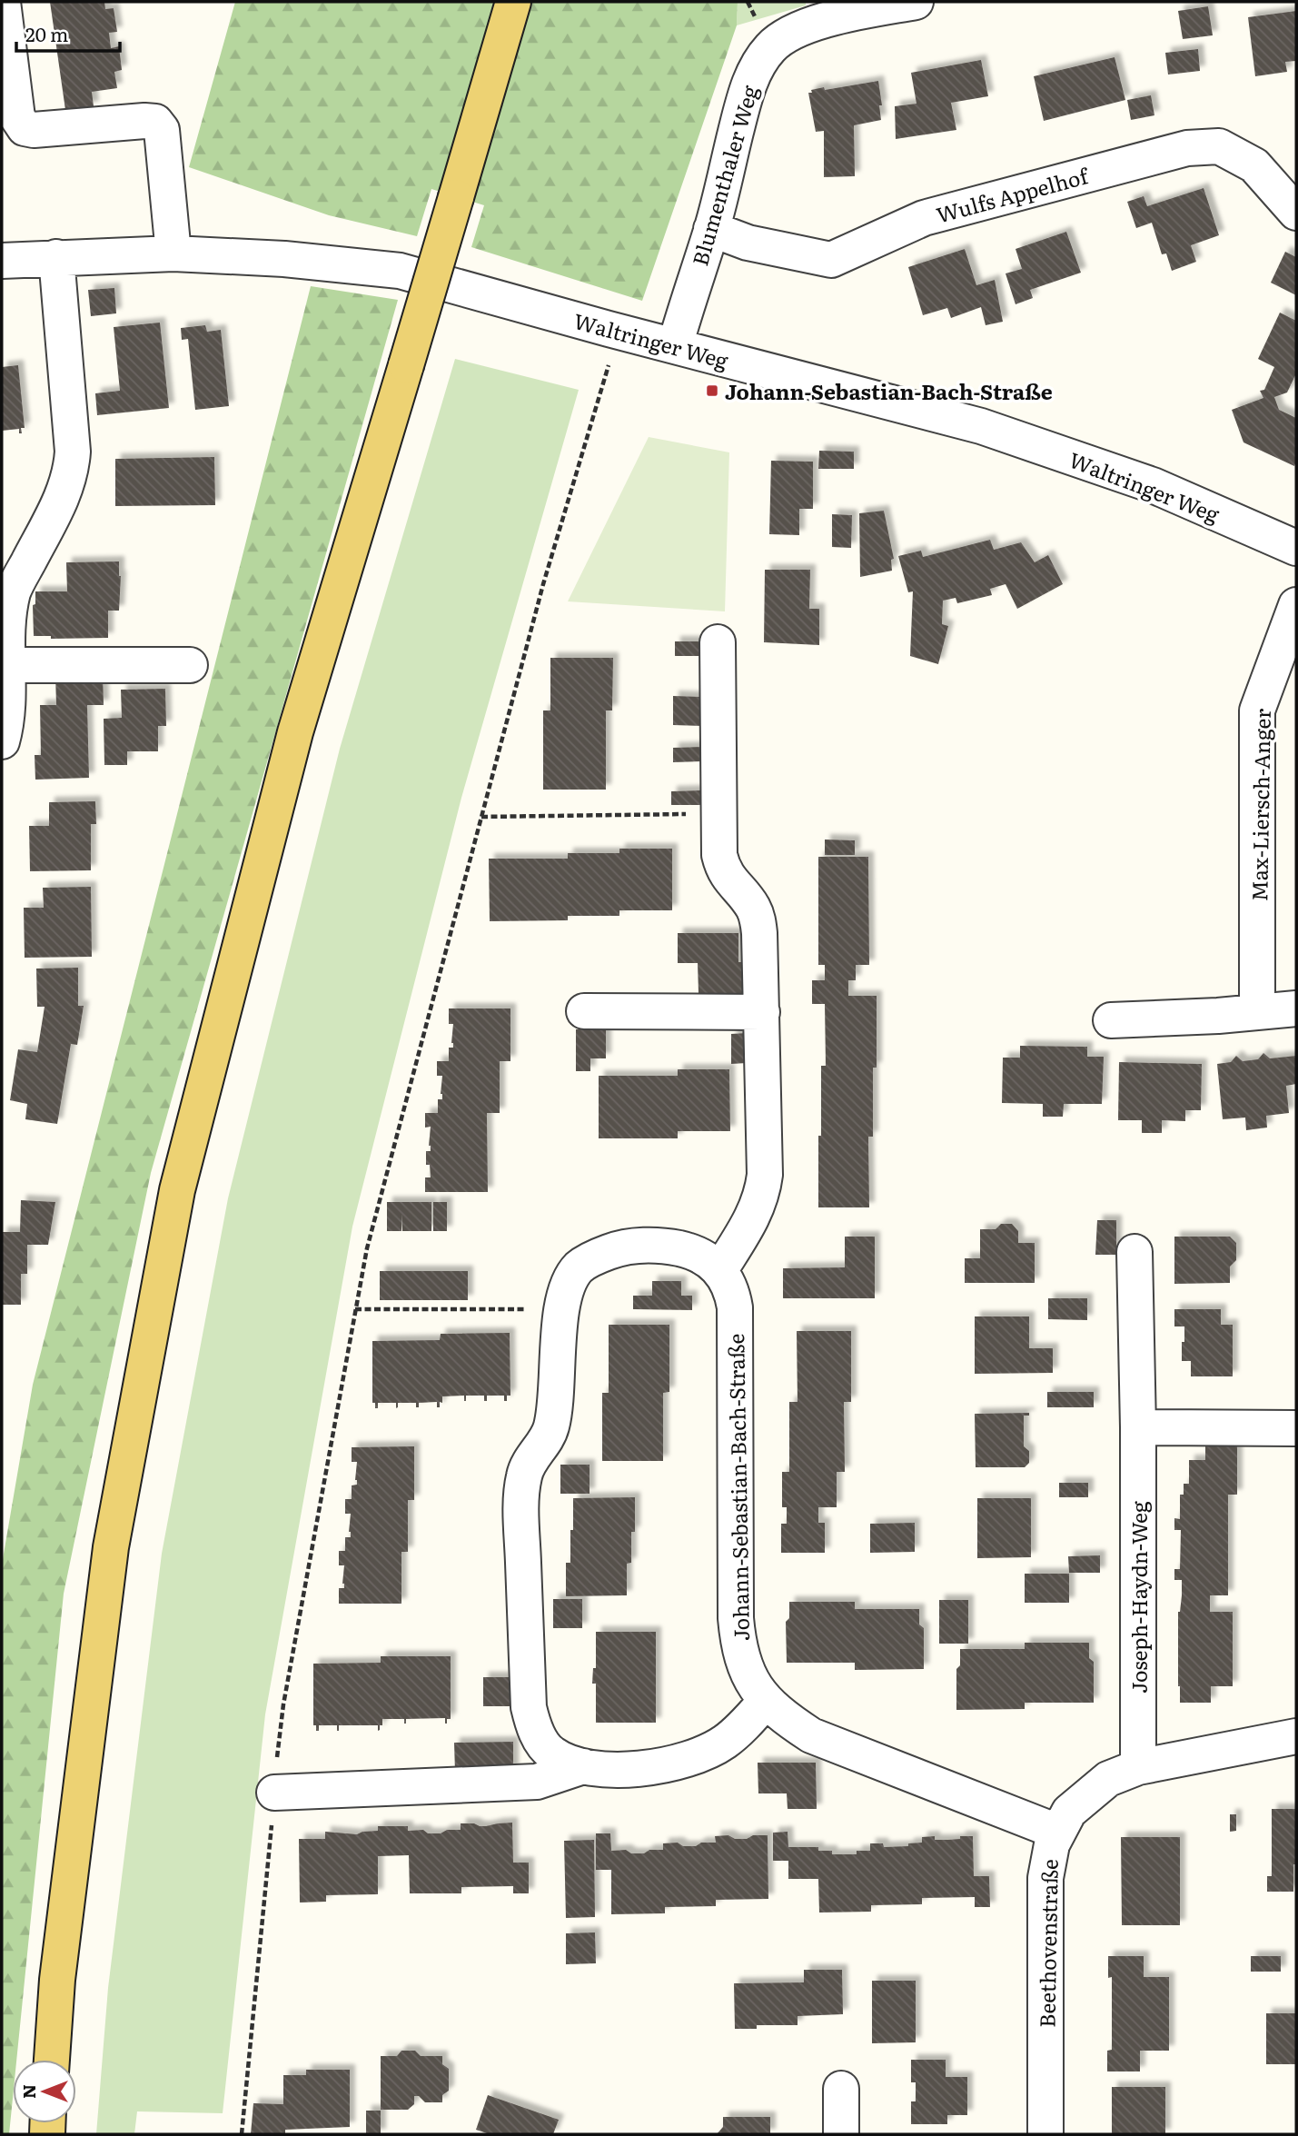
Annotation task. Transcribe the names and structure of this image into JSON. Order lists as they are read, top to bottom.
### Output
{
  "streets": {
    "street": [
      "Blumenthaler Weg",
      "Wulfs Appelhof",
      "Waltringer Weg",
      "Max-Liersch-Anger",
      "Johann-Sebastian-Bach-Straße",
      "Joseph-Haydn-Weg",
      "Beethovenstraße"
    ]
  },
  "crossings": [
    ["Blumenthaler Weg", "Wulfs Appelhof"],
    ["Blumenthaler Weg", "Waltringer Weg"],
    ["Johann-Sebastian-Bach-Straße", "Beethovenstraße"],
    ["Joseph-Haydn-Weg", "Beethovenstraße"]
  ],
  "places": {
    "transit": ["Johann-Sebastian-Bach-Straße"]
  },
  "scale_bar": "20 m",
  "north": "left"
}
